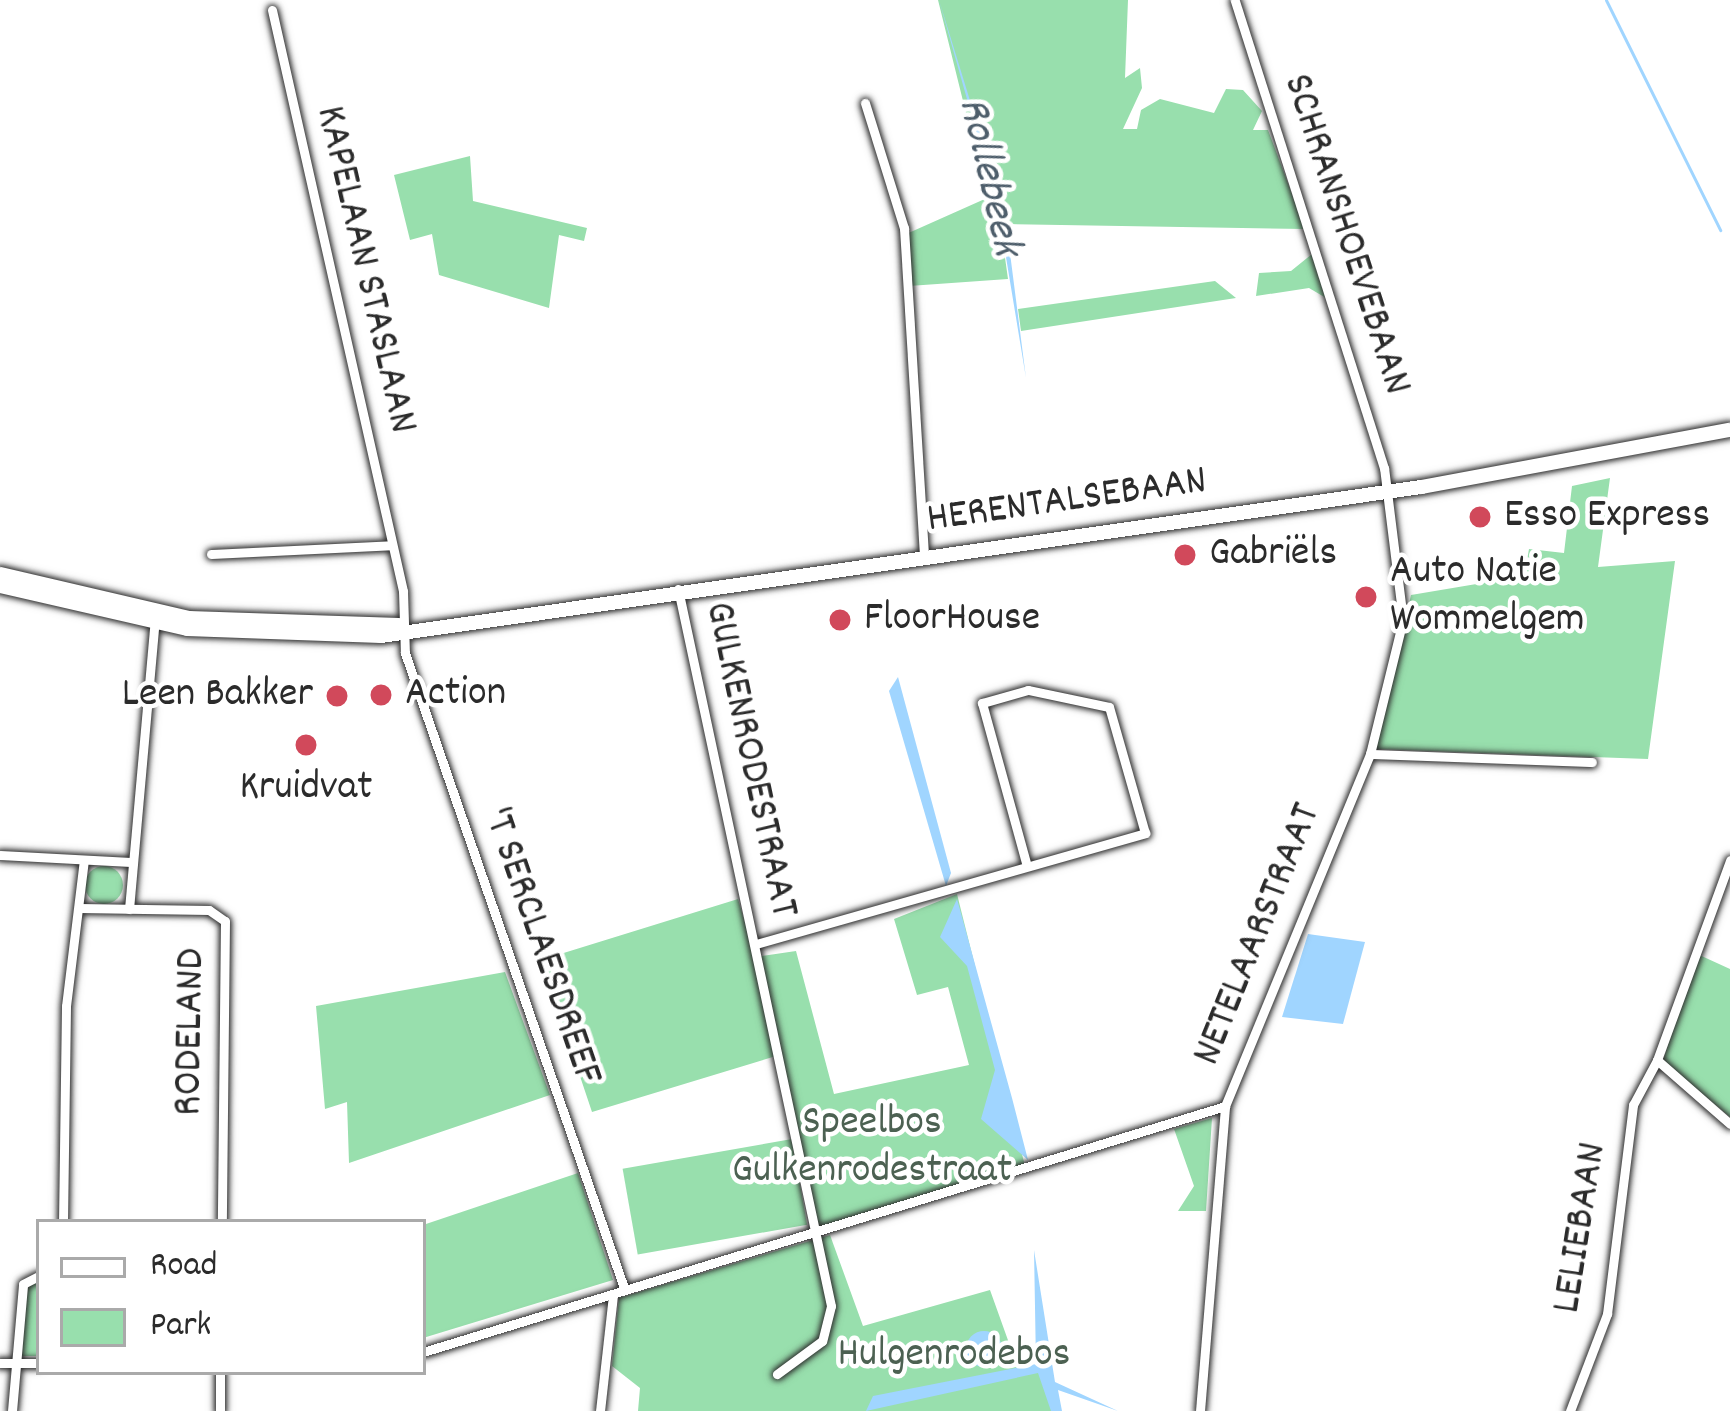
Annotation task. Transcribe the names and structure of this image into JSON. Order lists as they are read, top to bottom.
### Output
{
  "streets": {
    "main road": ["HERENTALSEBAAN"],
    "street": [
      "SCHRANSHOEVEBAAN",
      "KAPELAAN STASLAAN",
      "GULKENRODESTRAAT",
      "NETELAARSTRAAT",
      "'T SERCLAESDREEF",
      "RODELAND",
      "LELIEBAAN"
    ]
  },
  "crossings": [
    ["SCHRANSHOEVEBAAN", "HERENTALSEBAAN"],
    ["SCHRANSHOEVEBAAN", "NETELAARSTRAAT"],
    ["KAPELAAN STASLAAN", "HERENTALSEBAAN"],
    ["KAPELAAN STASLAAN", "'T SERCLAESDREEF"],
    ["HERENTALSEBAAN", "GULKENRODESTRAAT"],
    ["HERENTALSEBAAN", "NETELAARSTRAAT"],
    ["HERENTALSEBAAN", "'T SERCLAESDREEF"]
  ],
  "water": ["Rollebeek"],
  "parks": ["Speelbos Gulkenrodestraat", "Hulgenrodebos"],
  "places": [
    "Esso Express",
    "Gabriëls",
    "Auto Natie Wommelgem",
    "FloorHouse",
    "Action",
    "Leen Bakker",
    "Kruidvat"
  ],
  "legend": ["Road", "Park"]
}
